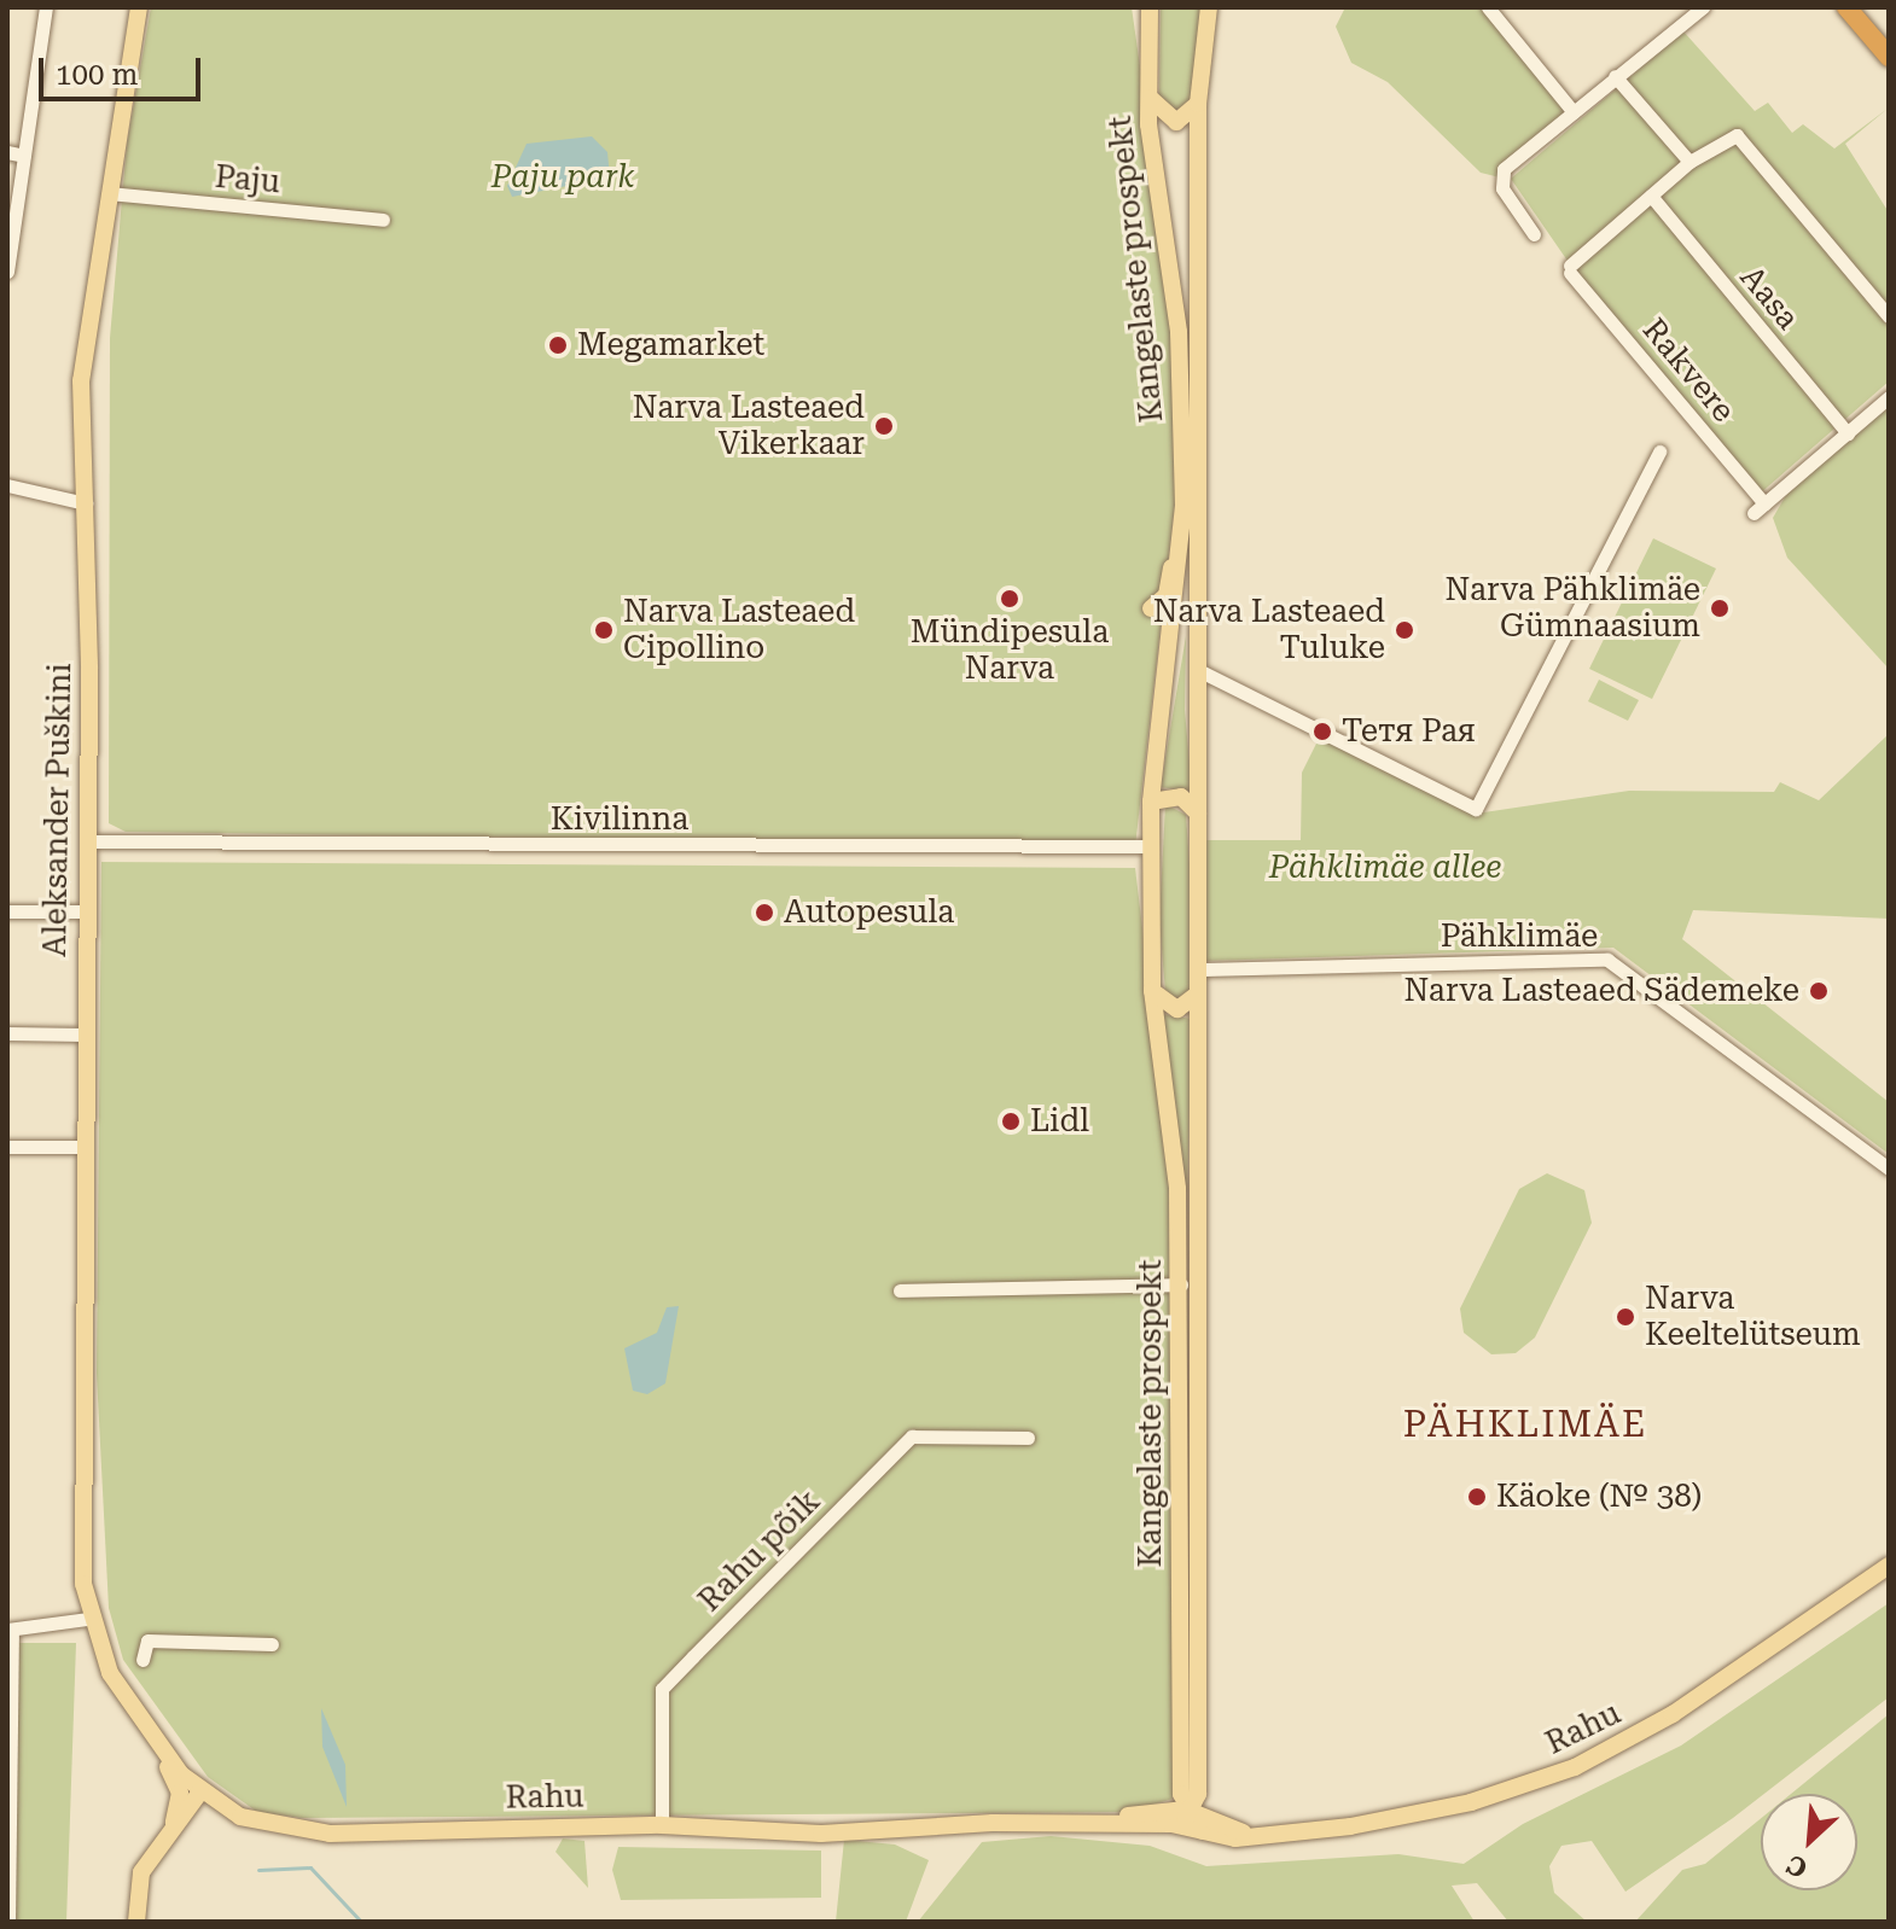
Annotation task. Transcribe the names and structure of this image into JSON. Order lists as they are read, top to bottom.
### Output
{
  "streets": {
    "main road": ["Kangelaste prospekt", "Aleksander Puškini", "Rahu"],
    "street": [
      "Paju",
      "Aasa",
      "Rakvere",
      "Kivilinna",
      "Pähklimäe",
      "Rahu põik"
    ]
  },
  "crossings": [
    ["Paju", "Aleksander Puškini"],
    ["Kangelaste prospekt", "Kivilinna"],
    ["Kangelaste prospekt", "Pähklimäe"],
    ["Kangelaste prospekt", "Rahu"],
    ["Aasa", "Rakvere"],
    ["Aleksander Puškini", "Kivilinna"],
    ["Aleksander Puškini", "Rahu"],
    ["Rahu põik", "Rahu"]
  ],
  "districts": ["PÄHKLIMÄE"],
  "parks": ["Paju park", "Pähklimäe allee"],
  "places": [
    "Megamarket",
    "Narva Lasteaed Vikerkaar",
    "Mündipesula Narva",
    "Narva Pähklimäe Gümnaasium",
    "Narva Lasteaed Cipollino",
    "Narva Lasteaed Tuluke",
    "Тетя Рая",
    "Autopesula",
    "Narva Lasteaed Sädemeke",
    "Lidl",
    "Narva Keeltelütseum",
    "Käoke (№ 38)"
  ],
  "scale_bar": "100 m",
  "north": "bottom left"
}
